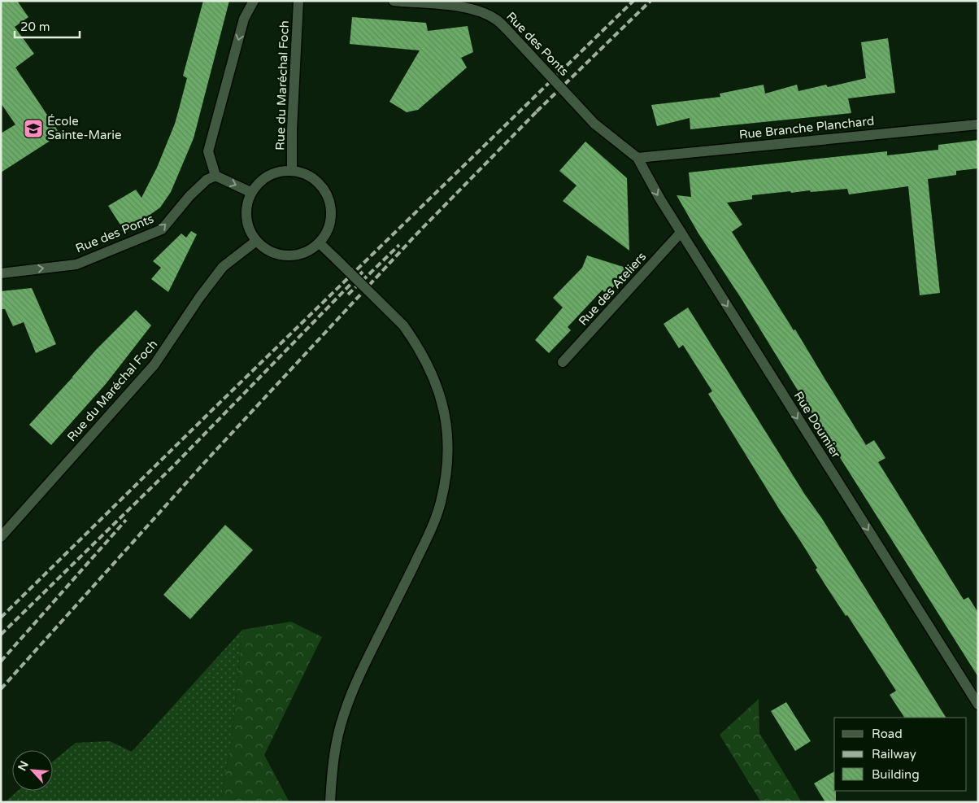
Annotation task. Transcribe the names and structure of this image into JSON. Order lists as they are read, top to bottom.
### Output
{
  "streets": {
    "street": [
      "Rue des Ponts",
      "Rue du Maréchal Foch",
      "Rue Branche Planchard",
      "Rue des Ateliers",
      "Rue Doumier"
    ]
  },
  "crossings": [
    ["Rue des Ponts", "Rue Branche Planchard"],
    ["Rue des Ponts", "Rue Doumier"],
    ["Rue Branche Planchard", "Rue Doumier"],
    ["Rue des Ateliers", "Rue Doumier"]
  ],
  "one_way": ["Rue des Ponts", "Rue Doumier"],
  "places": {
    "school or university": ["École Sainte-Marie"]
  },
  "legend": ["Road", "Railway", "Building"],
  "scale_bar": "20 m",
  "north": "top left"
}
